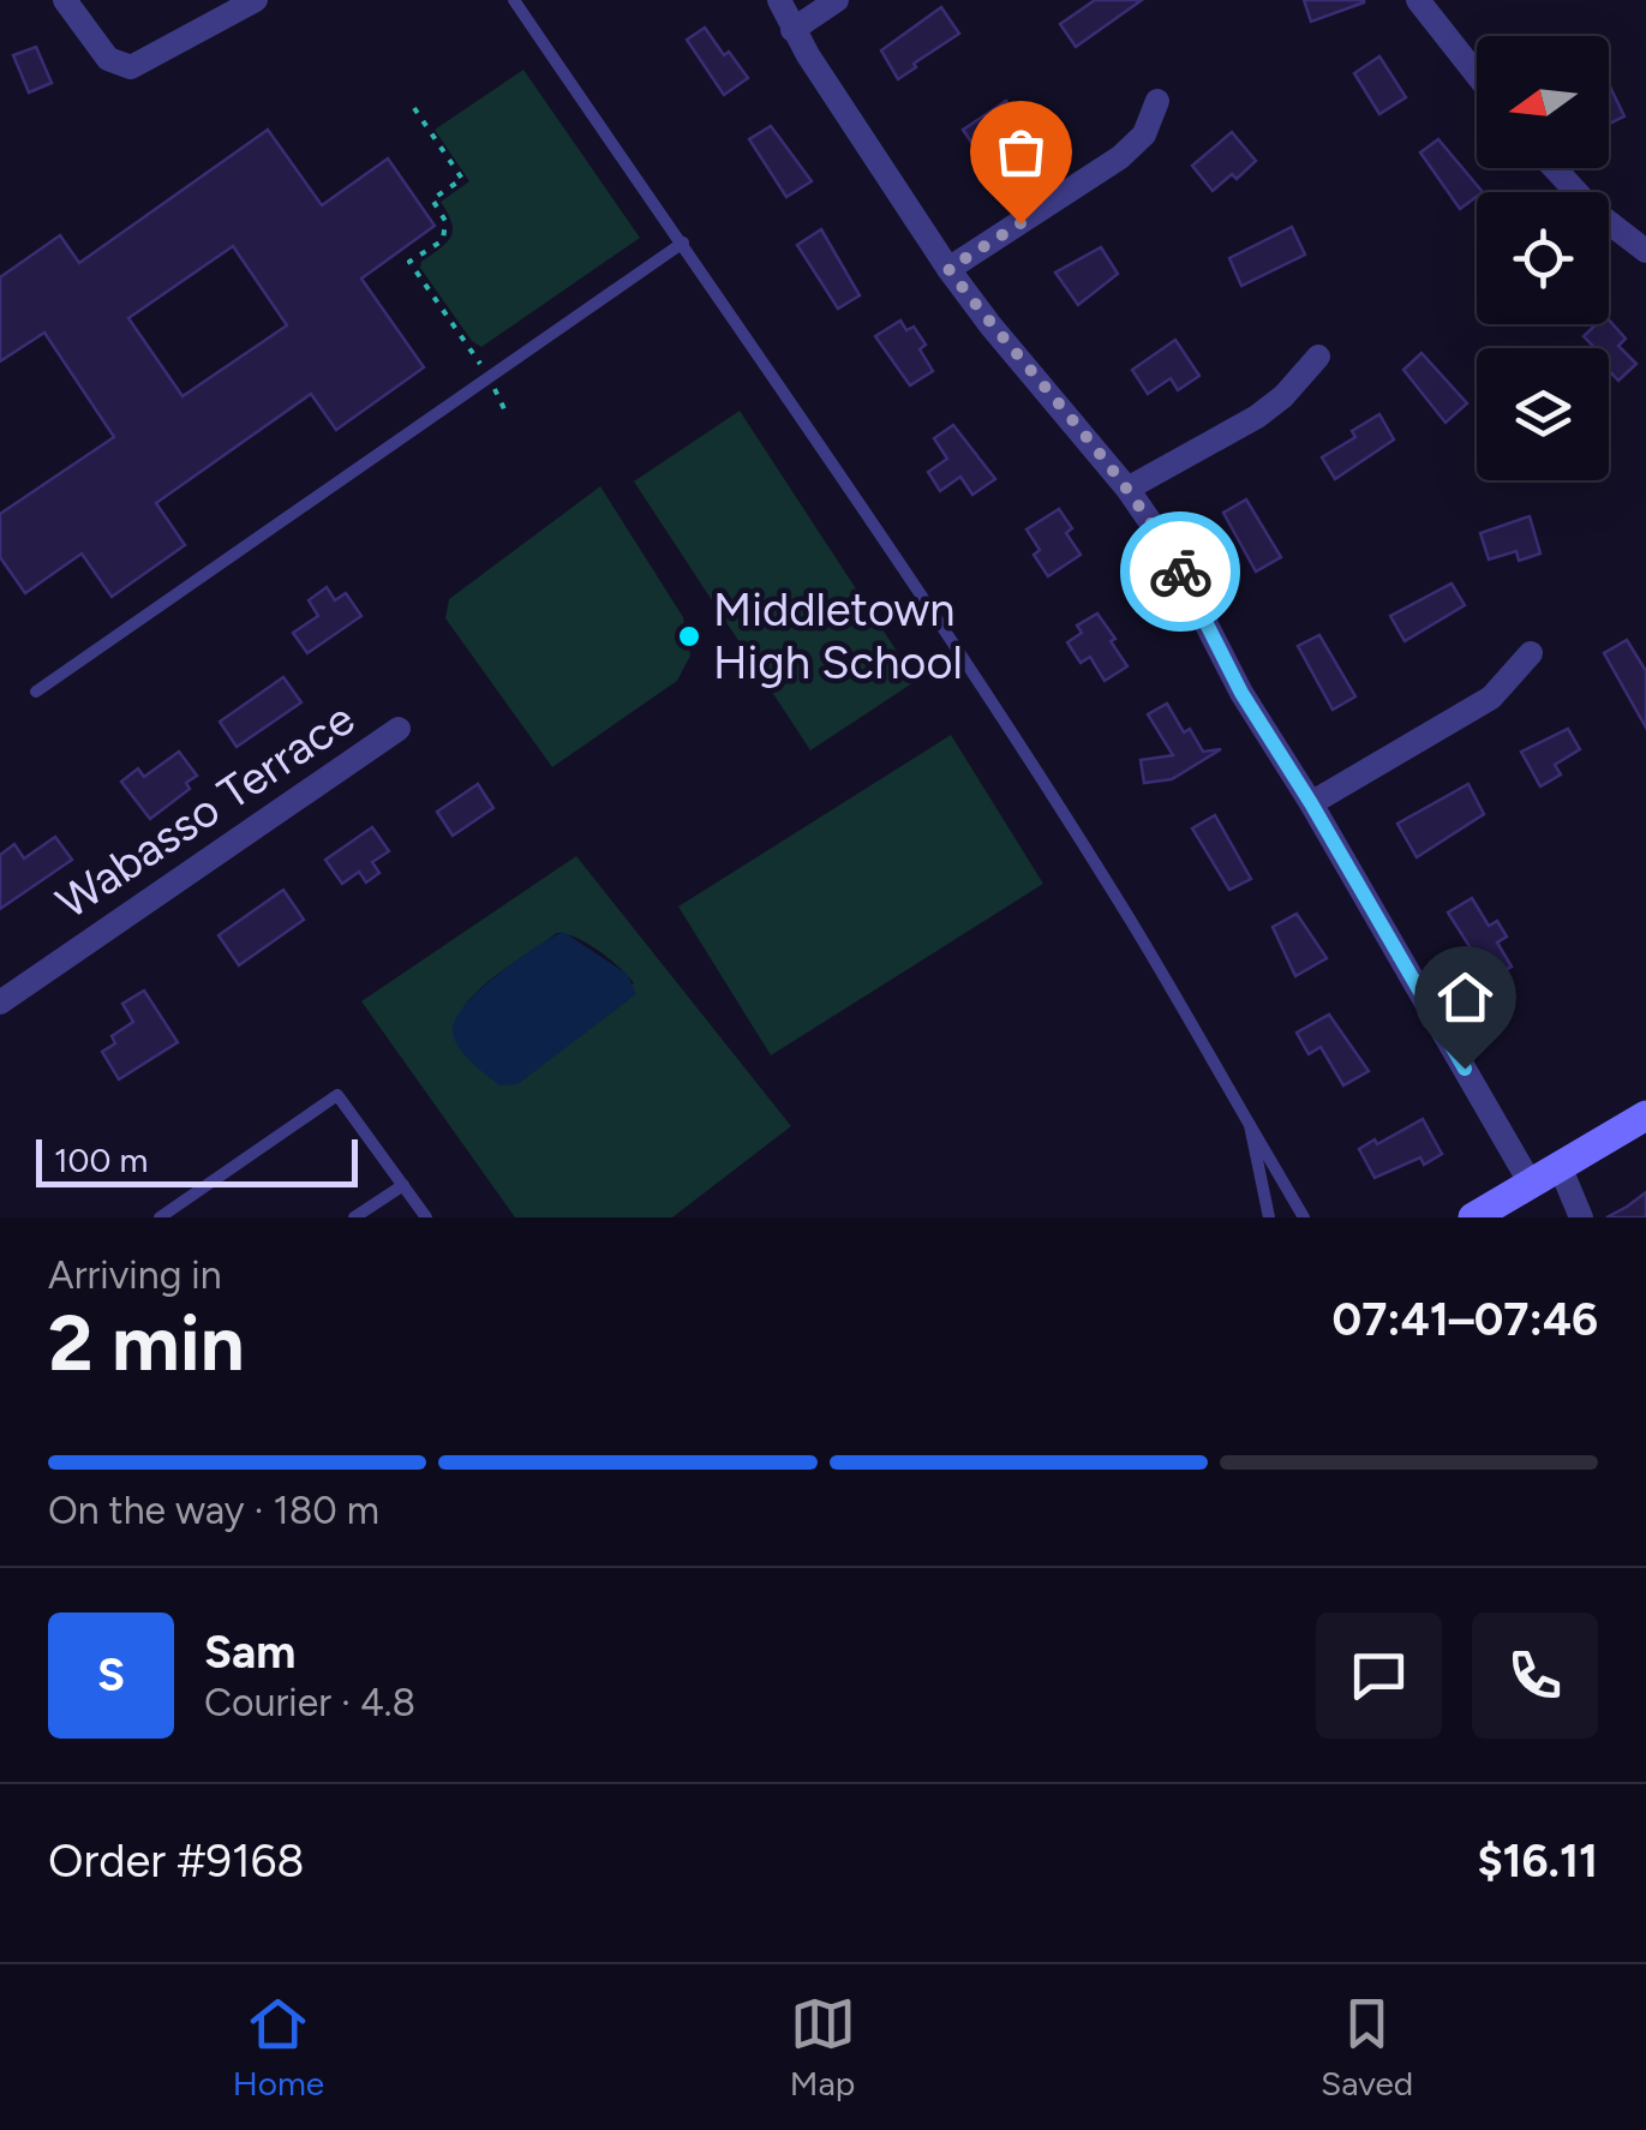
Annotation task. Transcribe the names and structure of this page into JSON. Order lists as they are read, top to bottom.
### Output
{
  "streets": {
    "street": ["Wabasso Terrace"]
  },
  "places": ["Middletown High School"],
  "scale_bar": "100 m",
  "north": "left",
  "page": {
    "scale": "100 m",
    "heading": ["2 min", "Arriving in", "07:41–07:46"],
    "panel": [
      "Sam",
      "Courier · 4.8",
      "Order #9168",
      "$16.11"
    ],
    "bar": "On the way · 180 m",
    "round": "S",
    "tabs": ["Home", "Map", "Saved"]
  }
}
